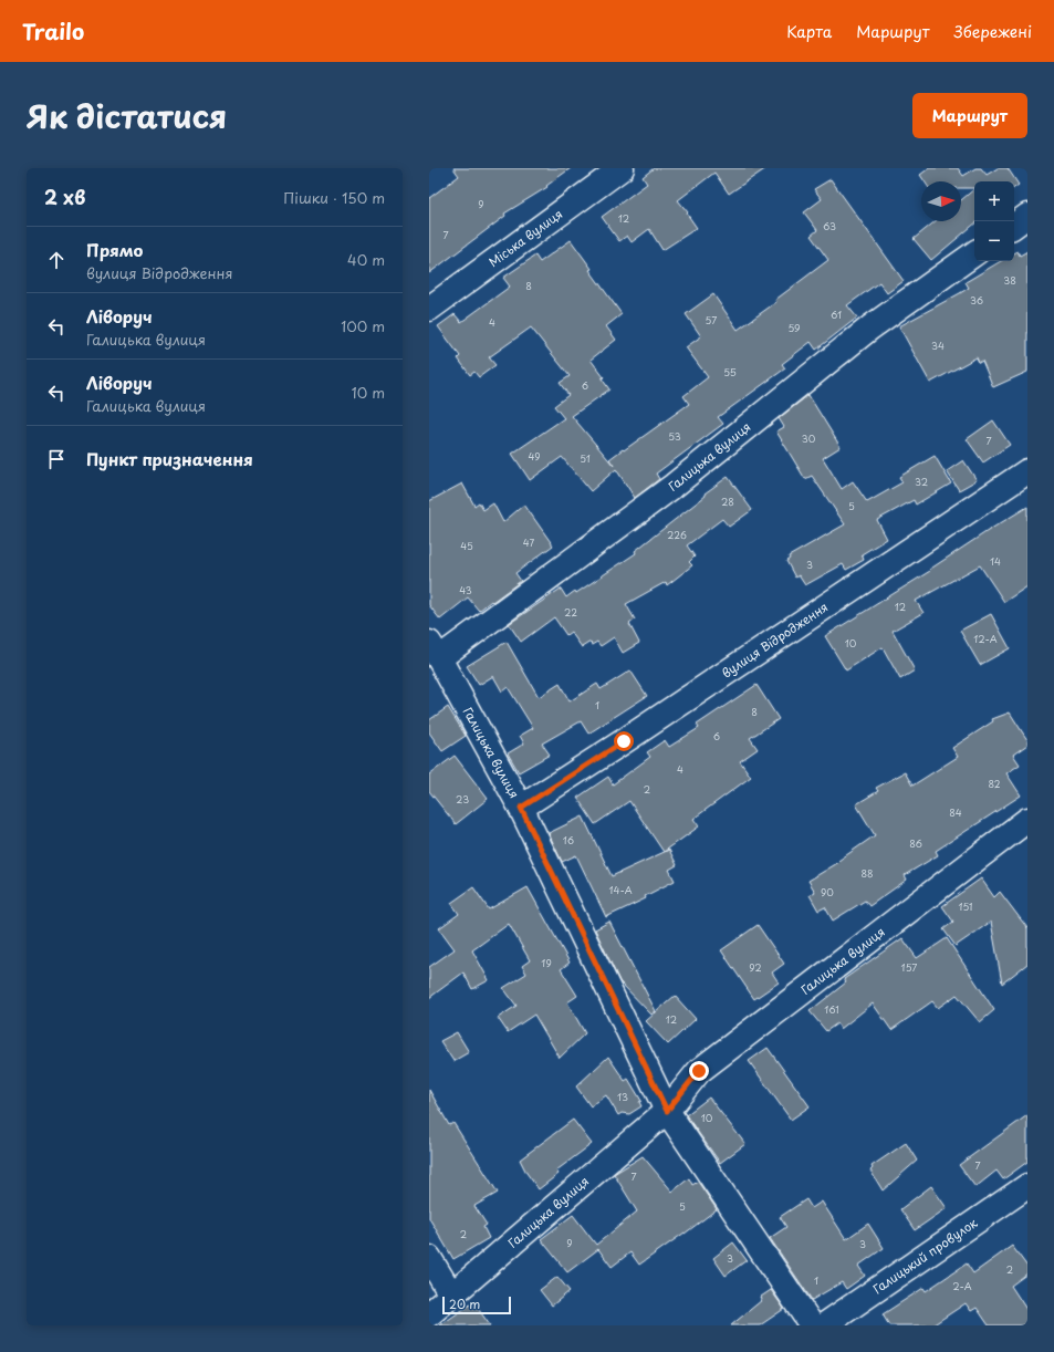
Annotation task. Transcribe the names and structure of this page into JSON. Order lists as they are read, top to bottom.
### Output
{
  "streets": {
    "street": [
      "Міська вулиця",
      "Галицька вулиця",
      "вулиця Відродження",
      "Галицький провулок"
    ]
  },
  "crossings": [
    ["Галицька вулиця", "вулиця Відродження"]
  ],
  "house_numbers": [
    "9",
    "12",
    "63",
    "7",
    "38",
    "8",
    "36",
    "61",
    "57",
    "4",
    "59",
    "34",
    "55",
    "6",
    "53",
    "30",
    "7",
    "49",
    "51",
    "32",
    "28",
    "5",
    "226",
    "47",
    "45",
    "14",
    "3",
    "43",
    "12",
    "22",
    "12-А",
    "10",
    "1",
    "8",
    "6",
    "4",
    "82",
    "2",
    "23",
    "84",
    "16",
    "86",
    "88",
    "14-А",
    "90",
    "151",
    "19",
    "92",
    "157",
    "161",
    "12",
    "13",
    "10",
    "7",
    "7",
    "5",
    "2",
    "9",
    "3",
    "3",
    "2",
    "1",
    "2-А"
  ],
  "scale_bar": "20 m",
  "north": "right",
  "page": {
    "header": "Trailo",
    "nav": ["Карта", "Маршрут", "Збережені"],
    "title": "Як дістатися",
    "buttons": "Маршрут",
    "heading": ["2 хв", "Пішки · 150 m"],
    "map_buttons": ["+", "−"],
    "list": [
      ["Прямо", "вулиця Відродження", "40 m"],
      ["Ліворуч", "Галицька вулиця", "100 m"],
      ["Ліворуч", "Галицька вулиця", "10 m"],
      "Пункт призначення"
    ],
    "scale": "20 m"
  }
}
